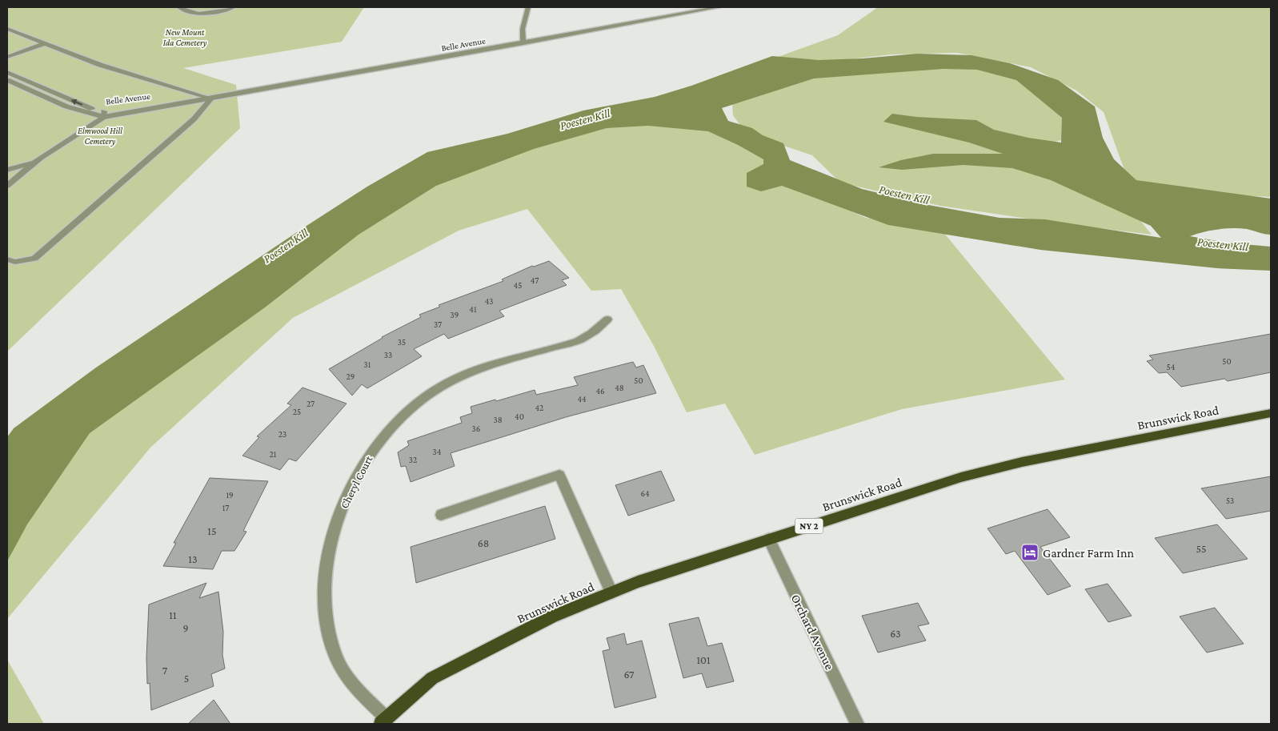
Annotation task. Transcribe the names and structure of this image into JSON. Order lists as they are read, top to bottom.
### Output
{
  "streets": {
    "main road": ["Brunswick Road", "NY 2"],
    "street": ["Belle Avenue", "Cheryl Court", "Orchard Avenue"]
  },
  "crossings": [
    ["Brunswick Road", "Cheryl Court"],
    ["Brunswick Road", "Orchard Avenue"]
  ],
  "water": ["Poesten Kill"],
  "parks": ["New Mount Ida Cemetery", "Elmwood Hill Cemetery"],
  "places": {
    "hotel": ["Gardner Farm Inn"]
  },
  "house_numbers": [
    "47",
    "45",
    "43",
    "41",
    "39",
    "37",
    "35",
    "33",
    "50",
    "31",
    "54",
    "29",
    "50",
    "48",
    "46",
    "44",
    "27",
    "42",
    "25",
    "40",
    "38",
    "36",
    "23",
    "34",
    "21",
    "32",
    "64",
    "19",
    "53",
    "17",
    "15",
    "68",
    "55",
    "13",
    "11",
    "9",
    "63",
    "101",
    "7",
    "67",
    "5"
  ]
}
